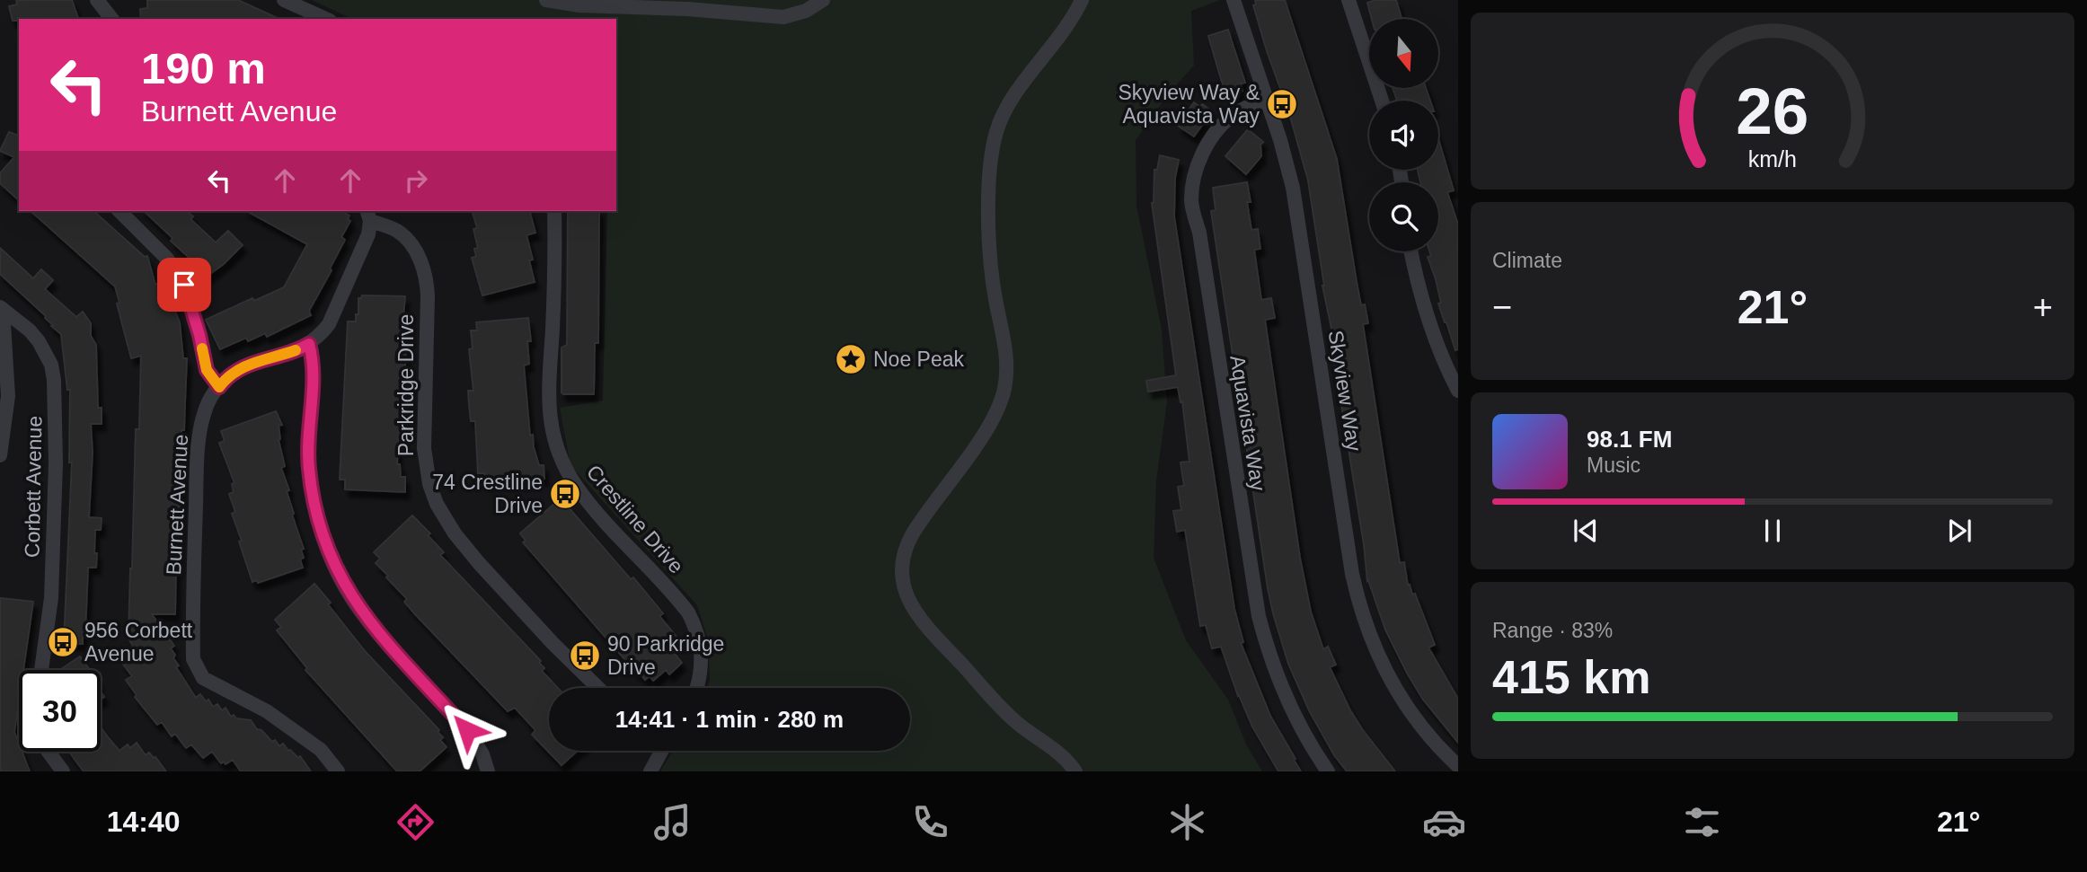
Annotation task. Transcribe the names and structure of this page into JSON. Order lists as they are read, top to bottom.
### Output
{
  "streets": {
    "street": [
      "Parkridge Drive",
      "Skyview Way",
      "Aquavista Way",
      "Corbett Avenue",
      "Burnett Avenue",
      "Crestline Drive"
    ]
  },
  "crossings": [
    ["Parkridge Drive", "Burnett Avenue"],
    ["Skyview Way", "Aquavista Way"]
  ],
  "places": {
    "bus stop": [
      "Skyview Way & Aquavista Way",
      "74 Crestline Drive",
      "956 Corbett Avenue",
      "90 Parkridge Drive"
    ],
    "place": ["Noe Peak"]
  },
  "north": "bottom",
  "page": {
    "turn": ["190 m", "Burnett Avenue"],
    "tile": [
      "Climate",
      ["Range · 83%", "415 km"]
    ],
    "heat": ["−", "21°", "+"],
    "song": ["98.1 FM", "Music"],
    "limit": "30",
    "trip": "14:41 · 1 min · 280 m",
    "tabs": ["14:40", "21°"],
    "gauge": ["26", "km/h"]
  }
}
